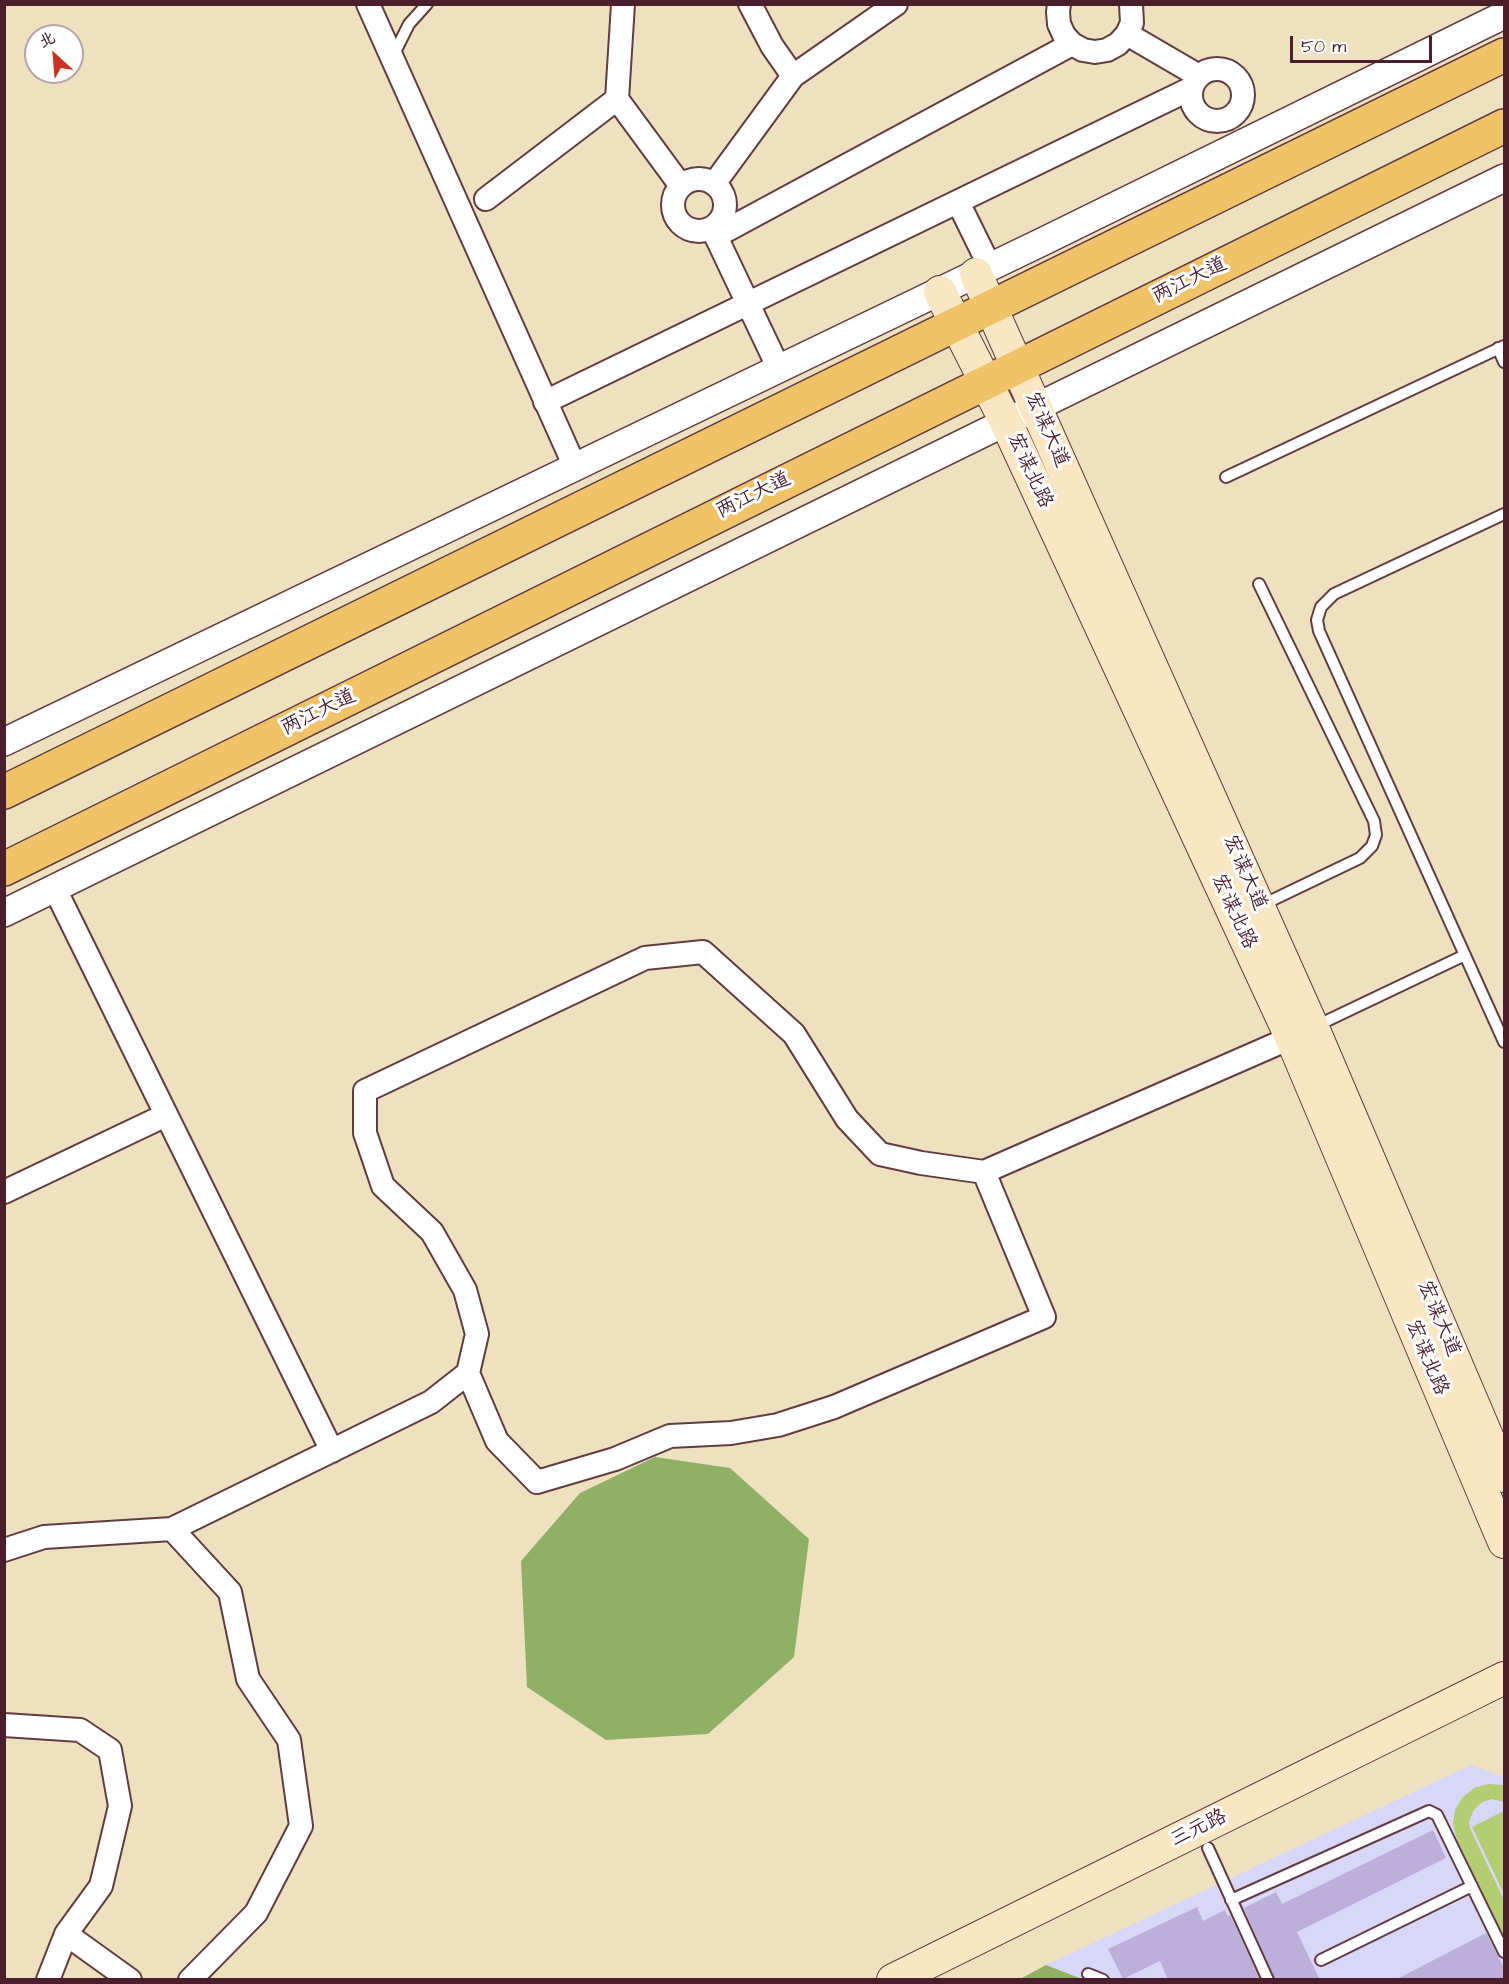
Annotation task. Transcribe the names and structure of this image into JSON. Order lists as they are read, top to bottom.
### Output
{
  "streets": {
    "highway": ["两江大道"],
    "main road": ["宏谋大道", "宏谋北路", "三元路"]
  },
  "crossings": [
    ["两江大道", "宏谋大道"],
    ["两江大道", "宏谋北路"],
    ["宏谋大道", "宏谋北路"]
  ],
  "scale_bar": "50 m",
  "north": "top left"
}
